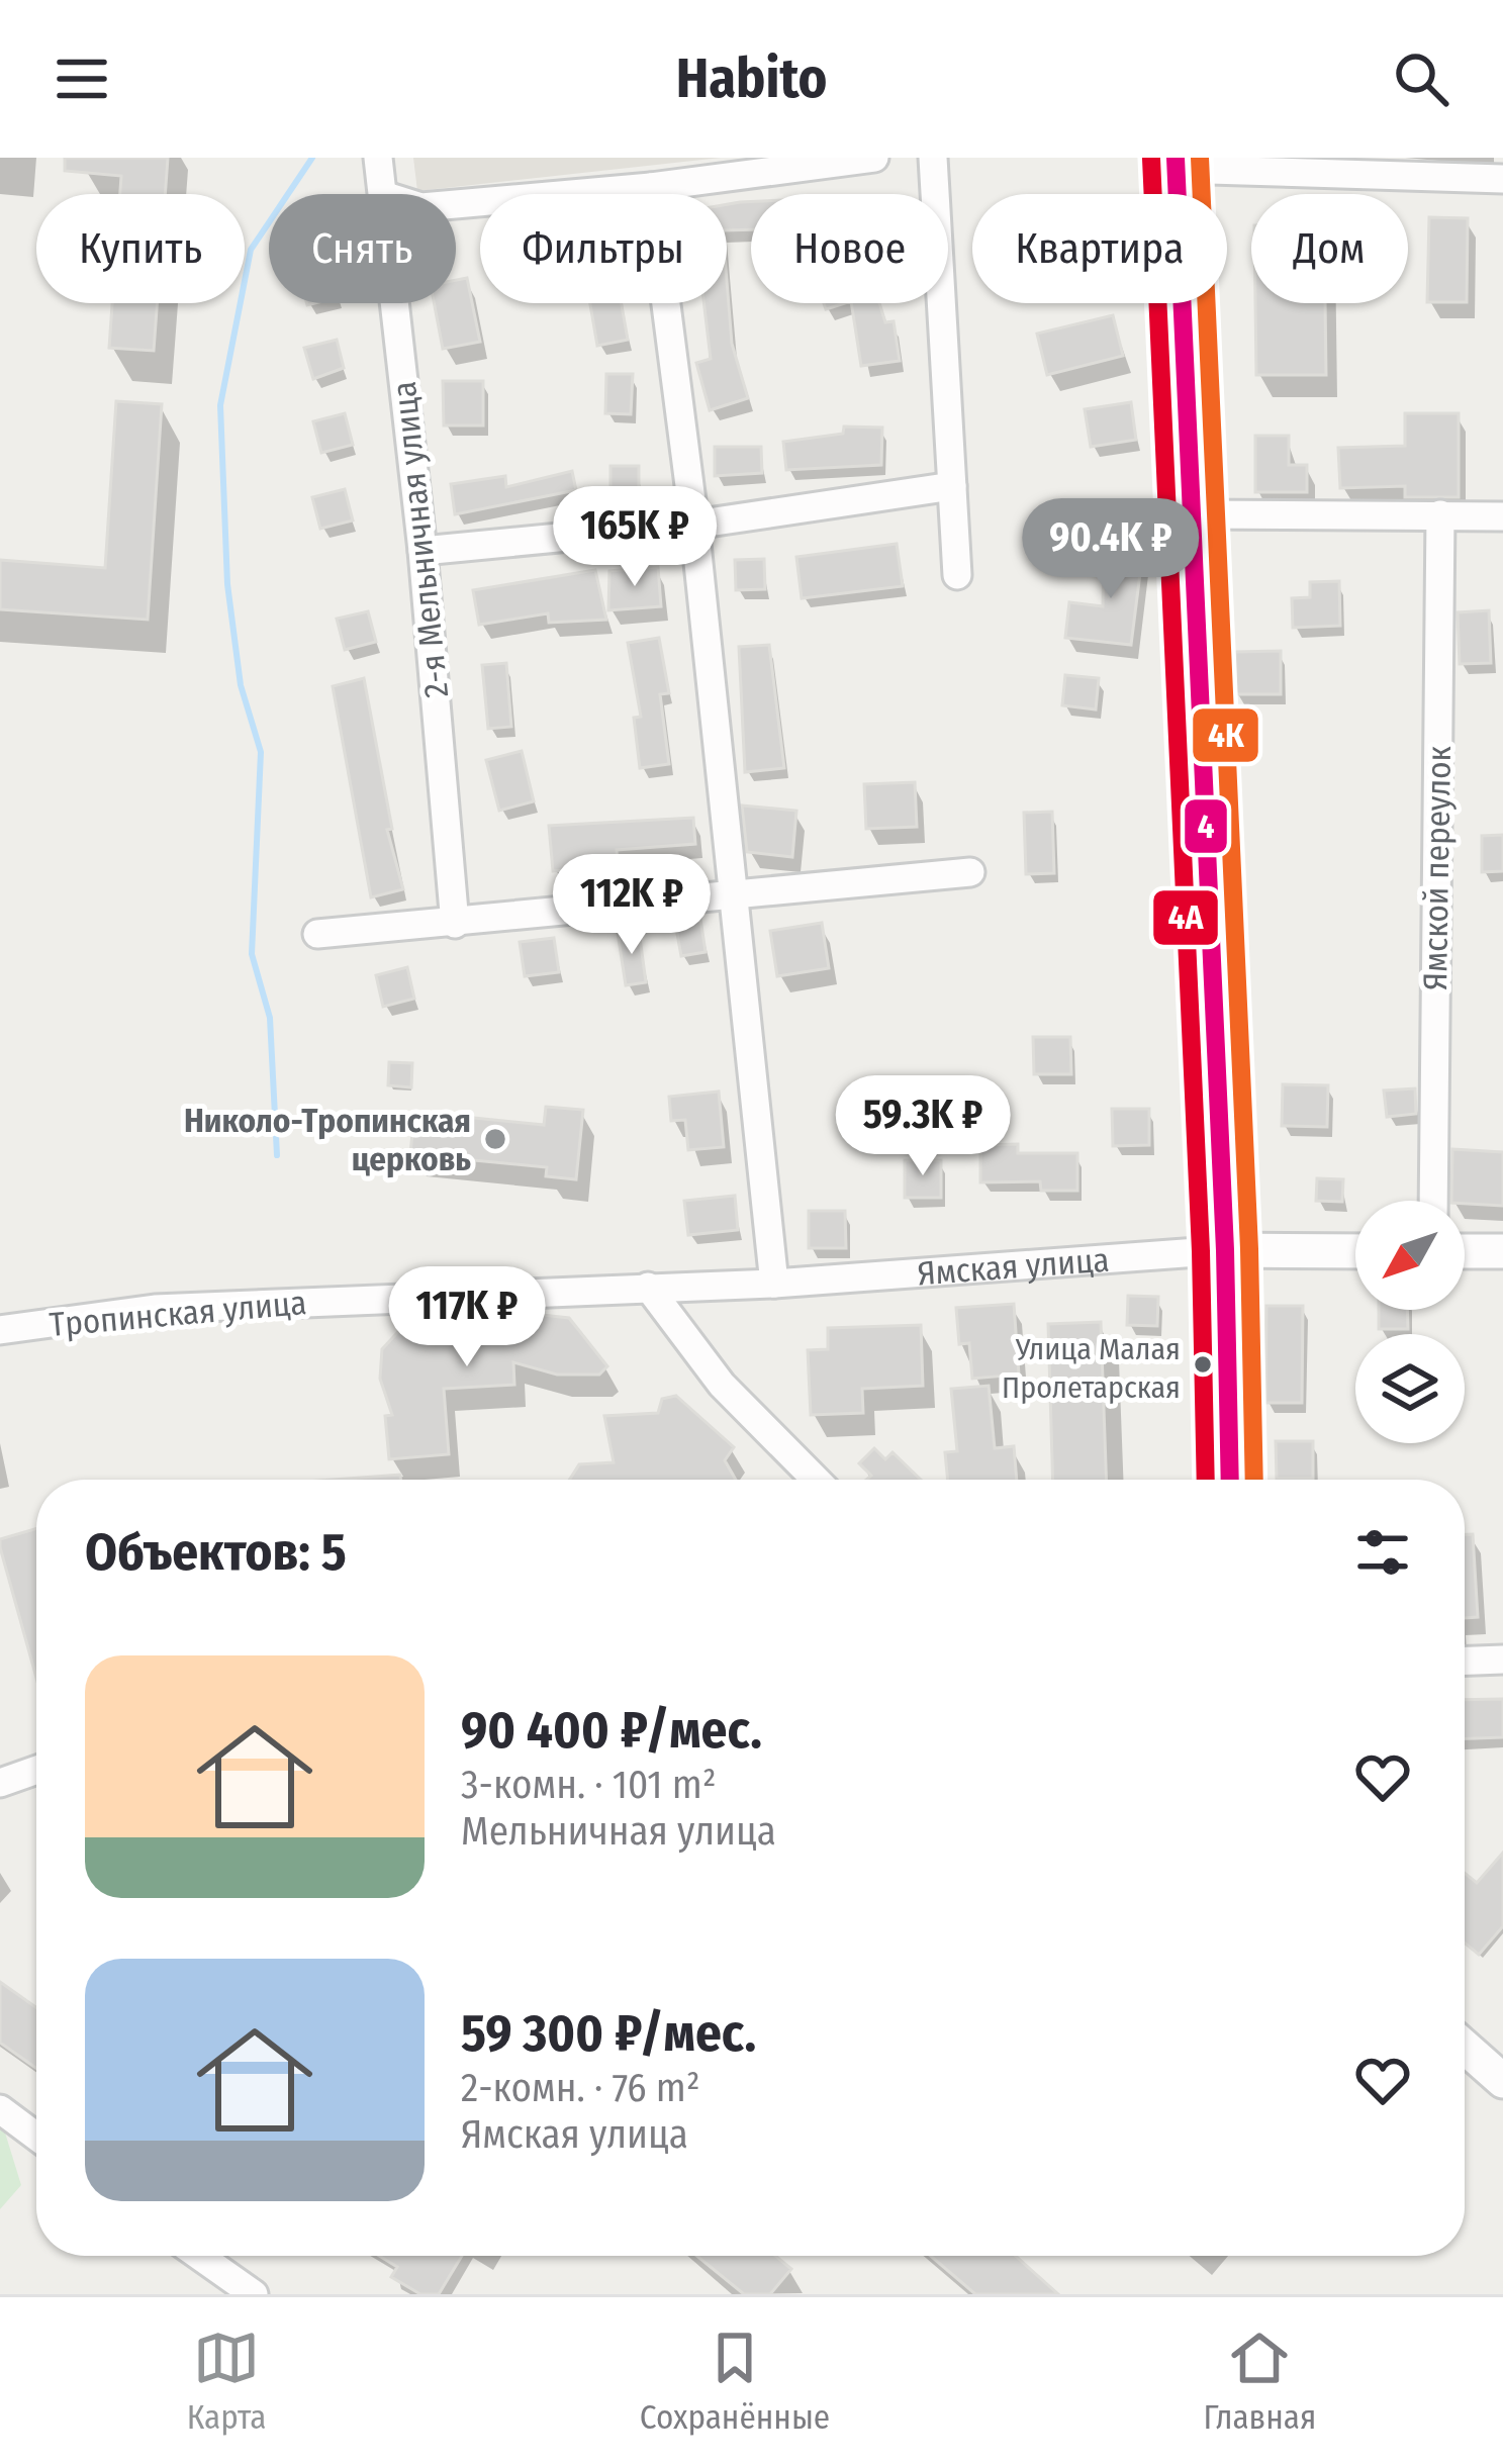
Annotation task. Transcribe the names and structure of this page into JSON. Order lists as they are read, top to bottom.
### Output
{
  "streets": {
    "street": [
      "2-я Мельничная улица",
      "Ямской переулок",
      "Ямская улица",
      "Тропинская улица"
    ]
  },
  "crossings": [
    ["Ямская улица", "Тропинская улица"]
  ],
  "places": ["Николо-Тропинская церковь", "Улица Малая Пролетарская"],
  "lines": ["transit line 4", "transit line 4К", "transit line 4А"],
  "north": "bottom left",
  "page": {
    "header": "Habito",
    "chip": [
      "Купить",
      "Снять",
      "Фильтры",
      "Новое",
      "Квартира",
      "Дом"
    ],
    "price": [
      "165K ₽",
      "90.4K ₽",
      "112K ₽",
      "59.3K ₽",
      "117K ₽"
    ],
    "heading": "Объектов: 5",
    "list": [
      {
        "name": "90 400 ₽/мес.",
        "note": "3-комн. · 101 m² · Мельничная улица"
      },
      {
        "name": "59 300 ₽/мес.",
        "note": "2-комн. · 76 m² · Ямская улица"
      }
    ],
    "tabs": ["Карта", "Сохранённые", "Главная"]
  }
}
